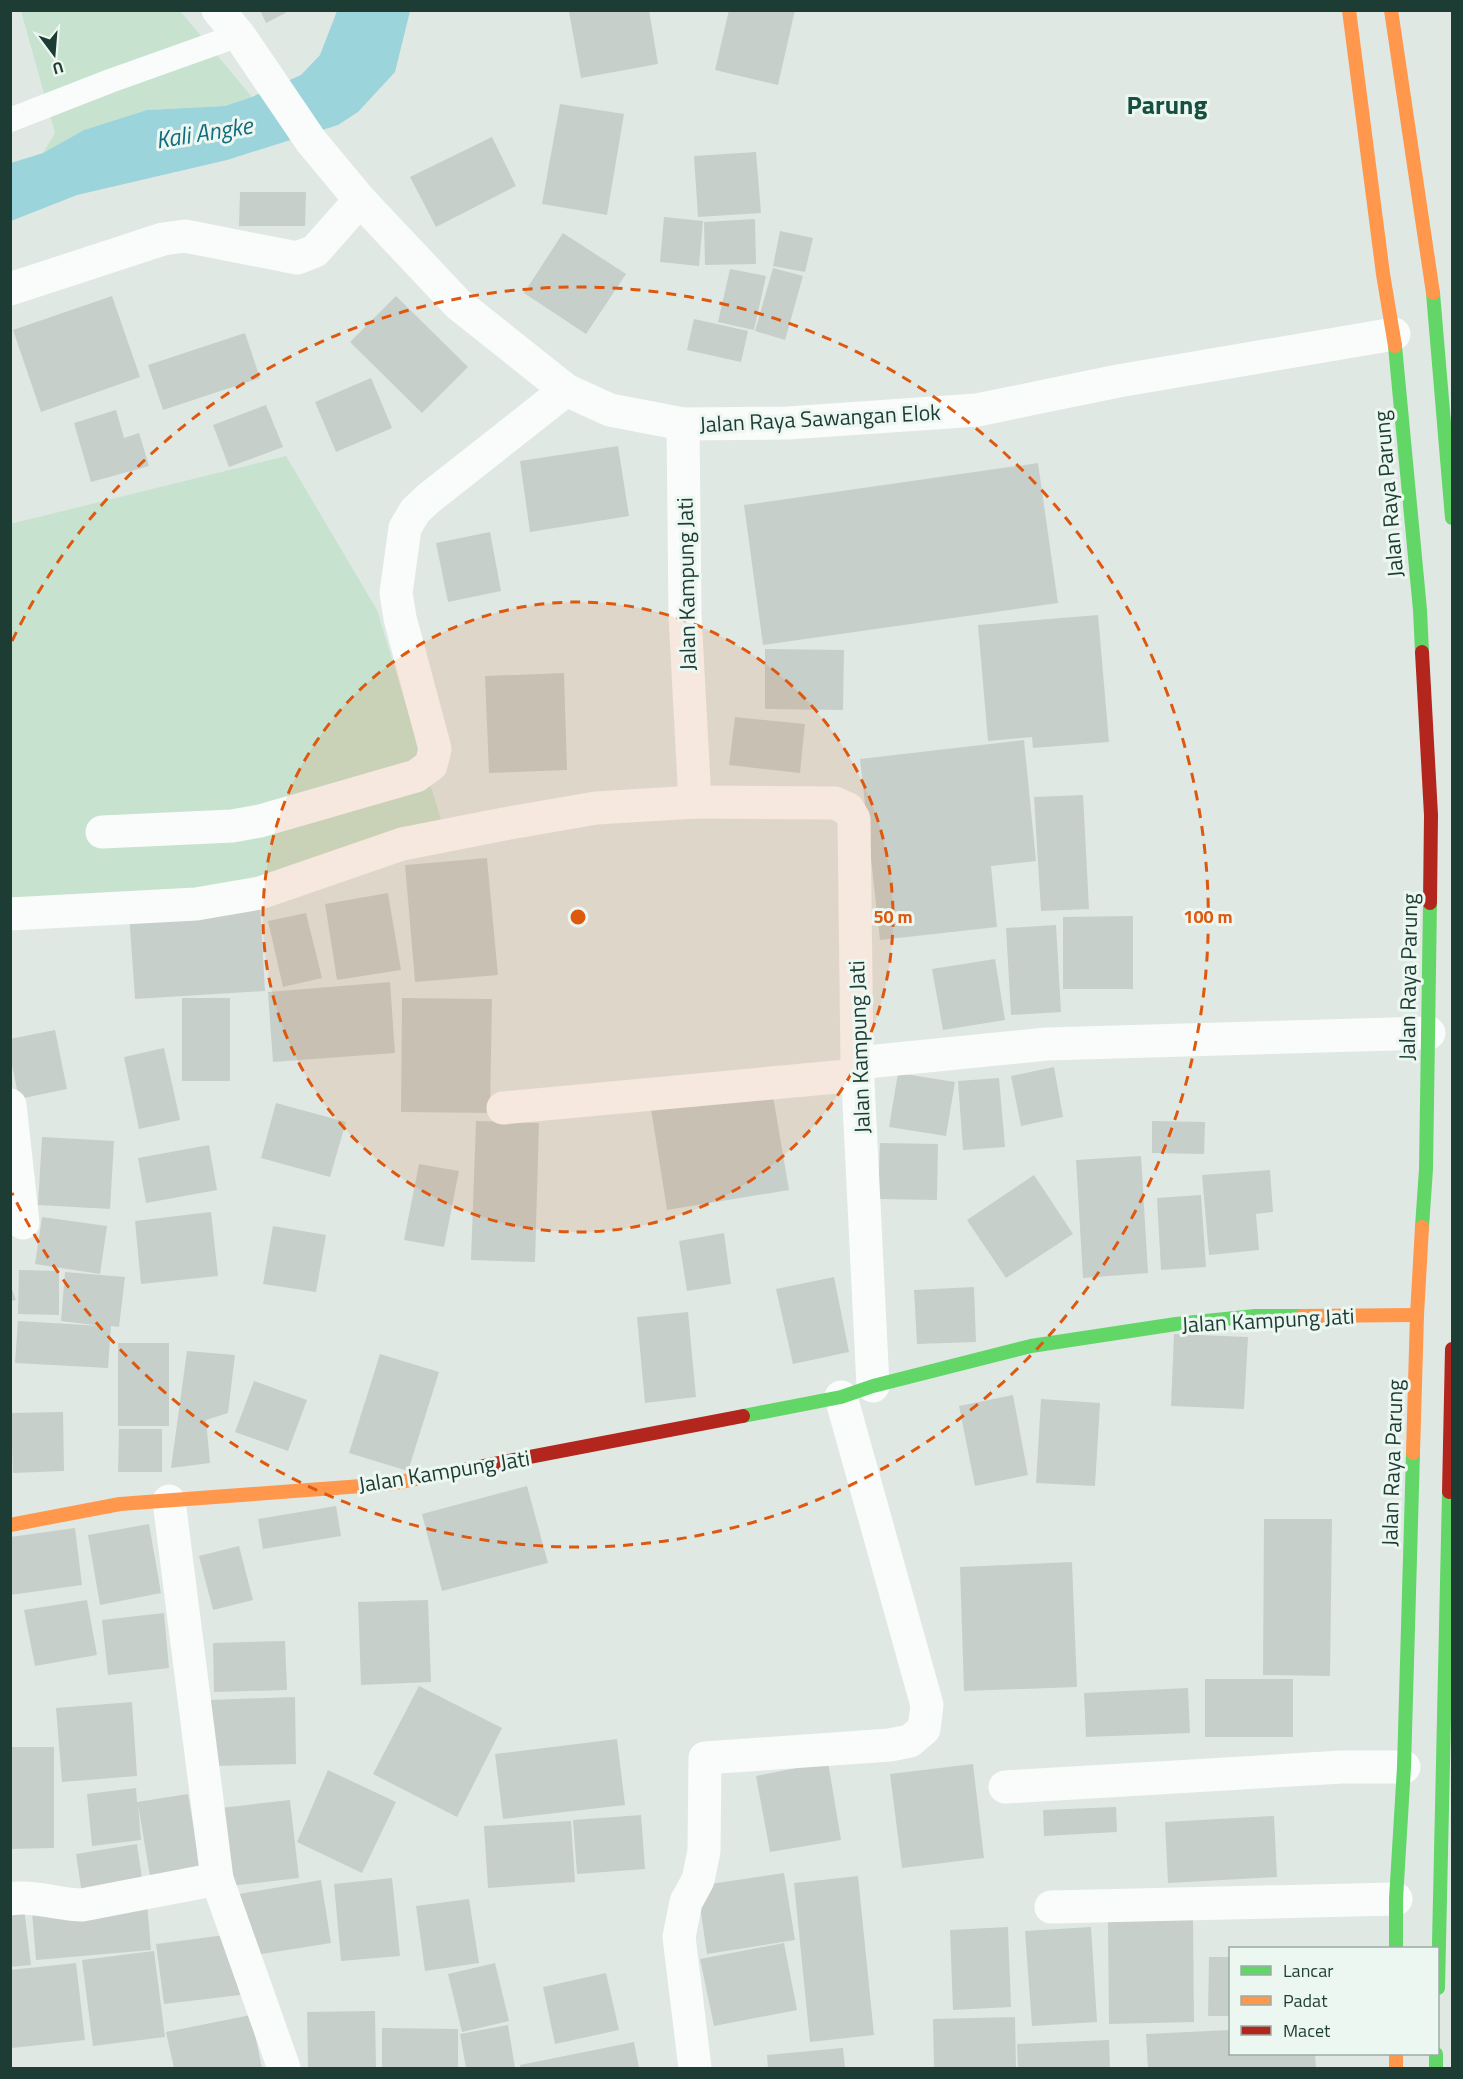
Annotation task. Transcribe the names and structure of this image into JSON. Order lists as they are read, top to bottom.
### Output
{
  "streets": {
    "main road": ["Jalan Raya Parung", "Jalan Kampung Jati"],
    "street": ["Jalan Raya Sawangan Elok"]
  },
  "crossings": [
    ["Jalan Raya Sawangan Elok", "Jalan Raya Parung"],
    ["Jalan Raya Sawangan Elok", "Jalan Kampung Jati"],
    ["Jalan Raya Parung", "Jalan Kampung Jati"]
  ],
  "districts": ["Parung"],
  "water": ["Kali Angke"],
  "legend": ["Lancar", "Padat", "Macet"],
  "north": "bottom",
  "rings": ["50 m", "100 m"]
}
